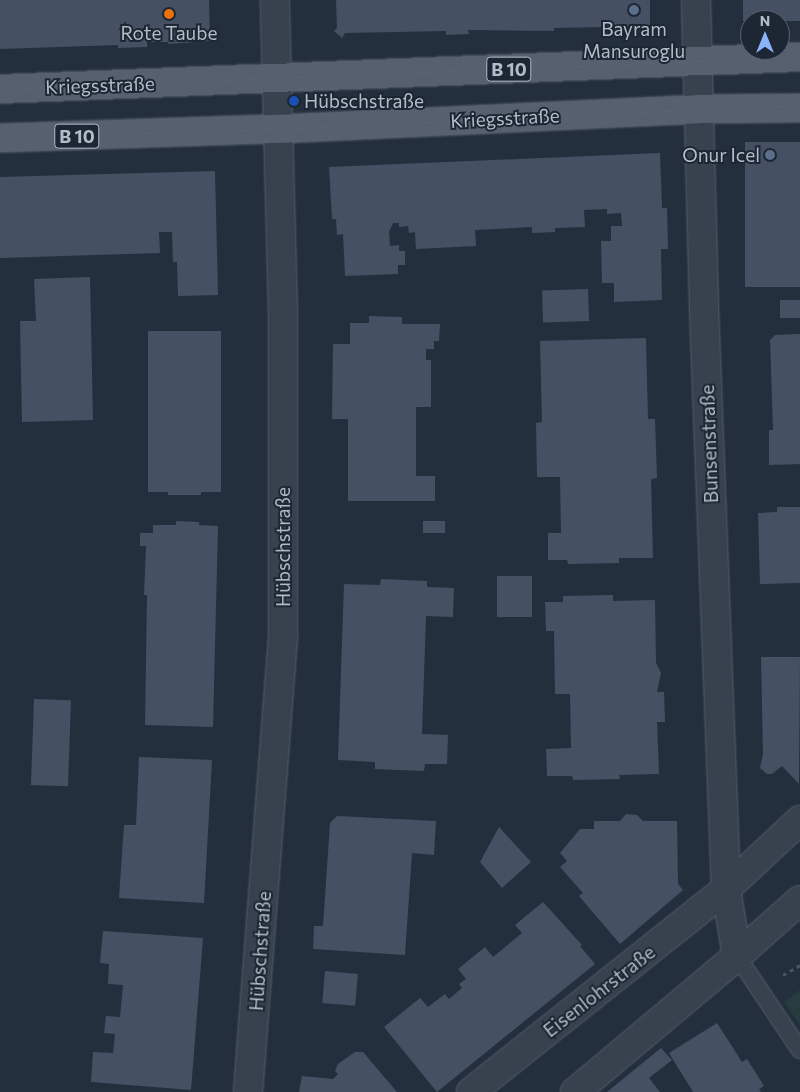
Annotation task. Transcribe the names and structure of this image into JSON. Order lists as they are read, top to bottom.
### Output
{
  "streets": {
    "main road": ["B 10", "Kriegsstraße"],
    "street": ["Bunsenstraße", "Hübschstraße", "Eisenlohrstraße"]
  },
  "crossings": [
    ["Kriegsstraße", "Bunsenstraße"],
    ["Kriegsstraße", "Hübschstraße"],
    ["Bunsenstraße", "Eisenlohrstraße"]
  ],
  "places": [
    "Bayram Mansuroglu",
    "Rote Taube",
    "Hübschstraße",
    "Onur Icel"
  ],
  "north": "top"
}
